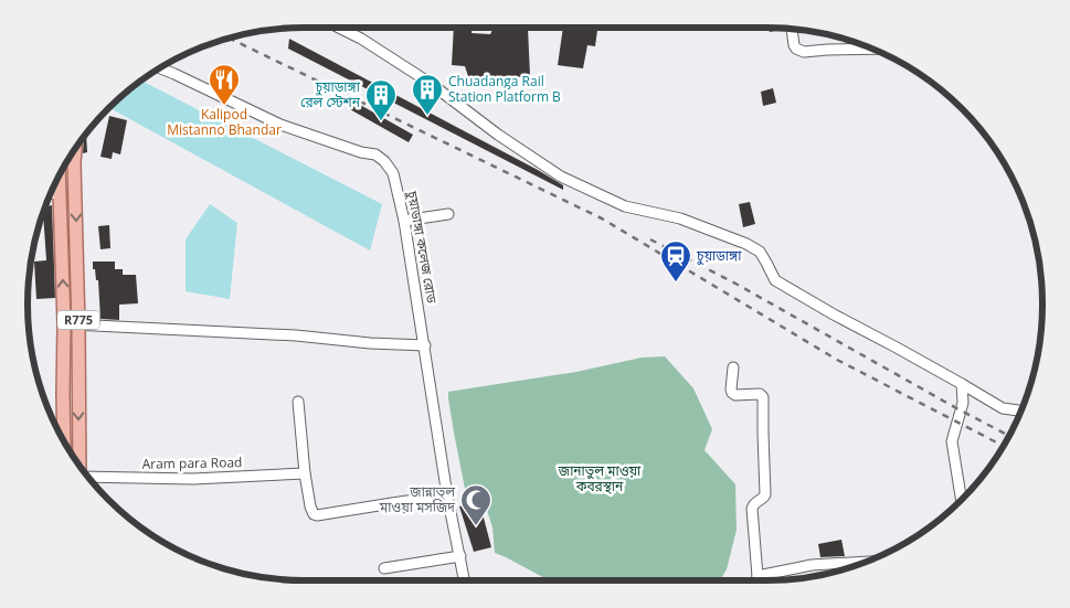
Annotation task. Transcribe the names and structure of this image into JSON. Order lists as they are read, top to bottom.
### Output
{
  "streets": {
    "main road": ["R775"],
    "street": ["চুয়াডাঙ্গা কলেজ রোড", "Aram para Road"]
  },
  "parks": ["জানাতুল মাওয়া কবরস্থান"],
  "places": {
    "restaurant": ["Kalipod Mistanno Bhandar"],
    "building": ["Chuadanga Rail Station Platform B", "চুয়াডাঙ্গা রেল স্টেশন"],
    "station": ["চুয়াডাঙ্গা"],
    "mosque": ["জান্নাতুল মাওয়া মসজিদ"]
  }
}
